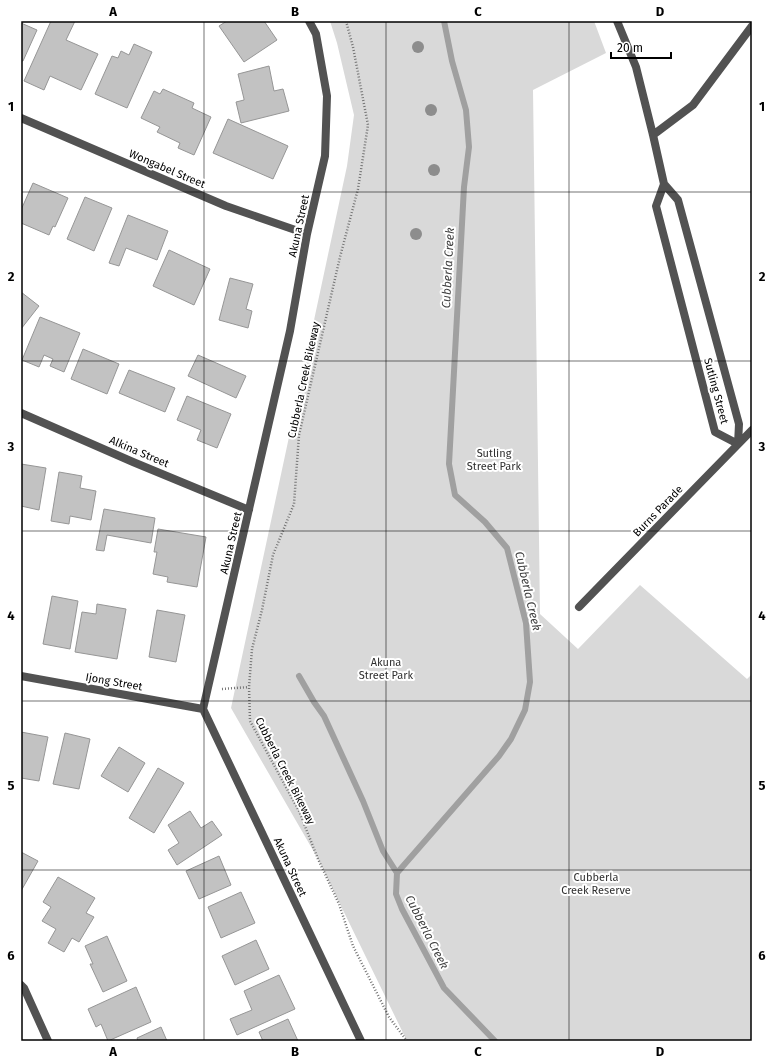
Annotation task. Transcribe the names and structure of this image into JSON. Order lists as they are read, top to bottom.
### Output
{
  "streets": {
    "street": [
      "Wongabel Street",
      "Akuna Street",
      "Sutling Street",
      "Alkina Street",
      "Burns Parade",
      "Ijong Street"
    ],
    "path": ["Cubberla Creek Bikeway"]
  },
  "crossings": [
    ["Wongabel Street", "Akuna Street"],
    ["Akuna Street", "Alkina Street"],
    ["Akuna Street", "Ijong Street"],
    ["Sutling Street", "Burns Parade"]
  ],
  "water": ["Cubberla Creek"],
  "parks": ["Sutling Street Park", "Akuna Street Park", "Cubberla Creek Reserve"],
  "scale_bar": "20 m",
  "grid": {
    "columns": [
      "A",
      "B",
      "C",
      "D"
    ],
    "rows": [
      "1",
      "2",
      "3",
      "4",
      "5",
      "6"
    ]
  }
}
